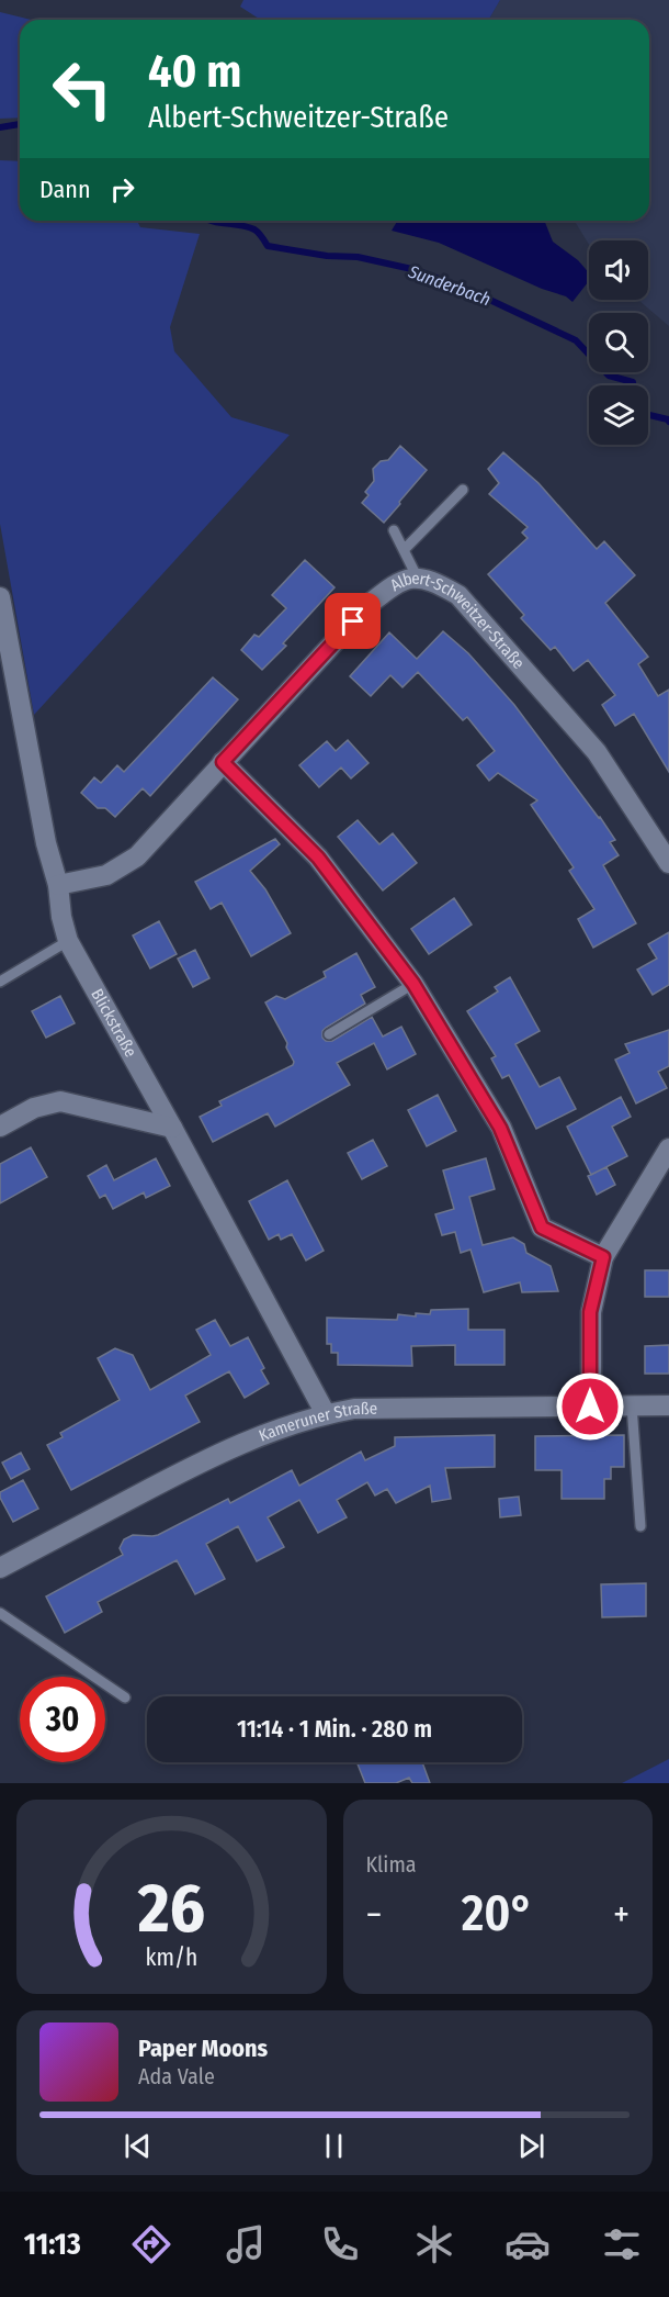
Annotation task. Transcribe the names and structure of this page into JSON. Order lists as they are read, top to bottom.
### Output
{
  "streets": {
    "street": ["Albert-Schweitzer-Straße", "Blickstraße", "Kameruner Straße"]
  },
  "crossings": [
    ["Albert-Schweitzer-Straße", "Blickstraße"],
    ["Blickstraße", "Kameruner Straße"]
  ],
  "water": ["Sunderbach"],
  "page": {
    "turn": ["40 m", "Albert-Schweitzer-Straße"],
    "then": "Dann",
    "limit": "30",
    "trip": "11:14 · 1 Min. · 280 m",
    "tile": "Klima",
    "heat": ["−", "20°", "+"],
    "song": ["Paper Moons", "Ada Vale"],
    "tabs": "11:13",
    "gauge": ["26", "km/h"]
  }
}
